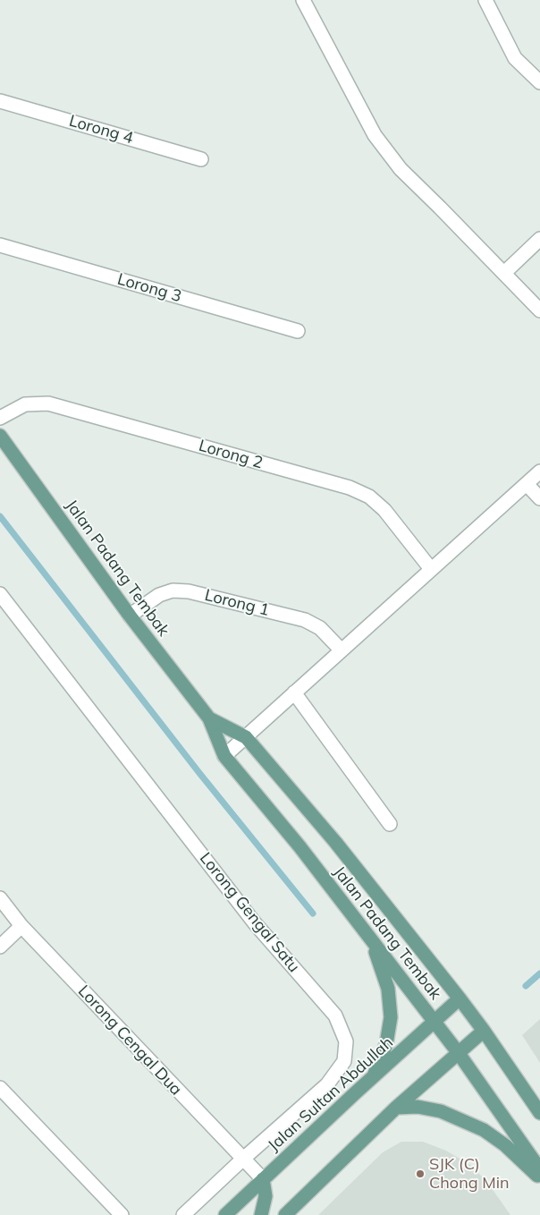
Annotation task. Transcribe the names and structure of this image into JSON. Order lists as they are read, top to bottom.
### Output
{
  "streets": {
    "main road": ["Jalan Padang Tembak", "Jalan Sultan Abdullah"],
    "street": [
      "Lorong 4",
      "Lorong 3",
      "Lorong 2",
      "Lorong 1",
      "Lorong Gengal Satu",
      "Lorong Cengal Dua"
    ]
  },
  "crossings": [
    ["Jalan Padang Tembak", "Lorong 1"],
    ["Jalan Padang Tembak", "Jalan Sultan Abdullah"],
    ["Lorong Gengal Satu", "Lorong Cengal Dua"],
    ["Lorong Cengal Dua", "Jalan Sultan Abdullah"]
  ],
  "places": ["SJK (C) Chong Min"]
}
